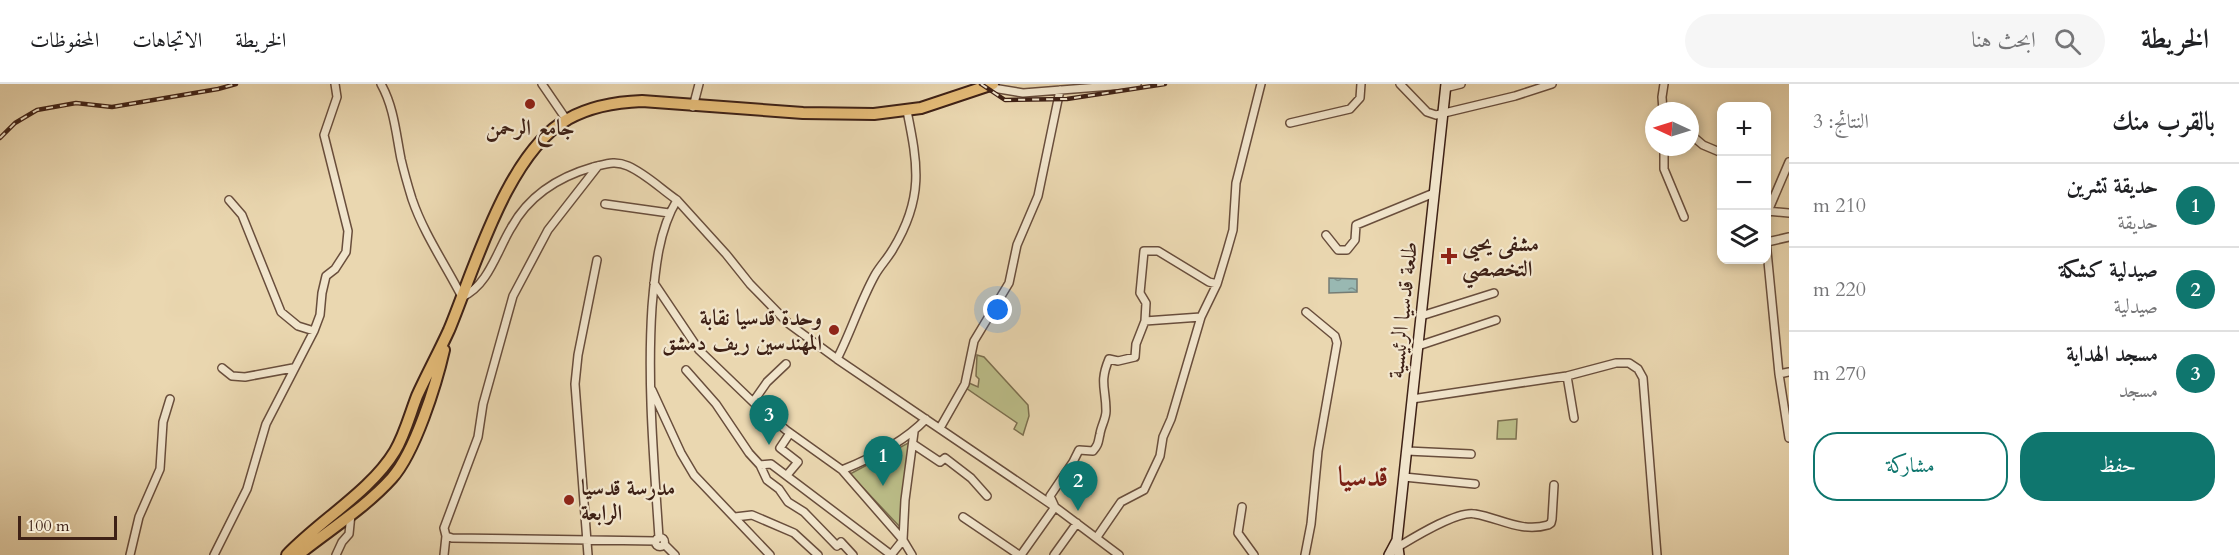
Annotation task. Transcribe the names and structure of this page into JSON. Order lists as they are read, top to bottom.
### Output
{
  "streets": {
    "main road": ["طلعة قدسيا الرئيسية"]
  },
  "districts": ["قدسيا"],
  "places": {
    "other": ["جامع الرحمن", "وحدة قدسيا نقابة المهندسين ريف دمشق", "مدرسة قدسيا الرابعة"],
    "health": ["مشفى يحيى التخصصي"]
  },
  "scale_bar": "100 m",
  "north": "left",
  "page": {
    "header": "الخريطة",
    "search": "ابحث هنا",
    "nav": ["الخريطة", "الاتجاهات", "المحفوظات"],
    "heading": ["بالقرب منك", "النتائج: 3"],
    "map_buttons": ["+", "−"],
    "list": [
      {
        "mark": "1",
        "name": "حديقة تشرين",
        "note": "حديقة",
        "value": "210 m"
      },
      {
        "mark": "2",
        "name": "صيدلية كشكة",
        "note": "صيدلية",
        "value": "220 m"
      },
      {
        "mark": "3",
        "name": "مسجد الهداية",
        "note": "مسجد",
        "value": "270 m"
      }
    ],
    "pins": ["3", "1", "2"],
    "buttons": ["حفظ", "مشاركة"],
    "scale": "100 m"
  }
}
